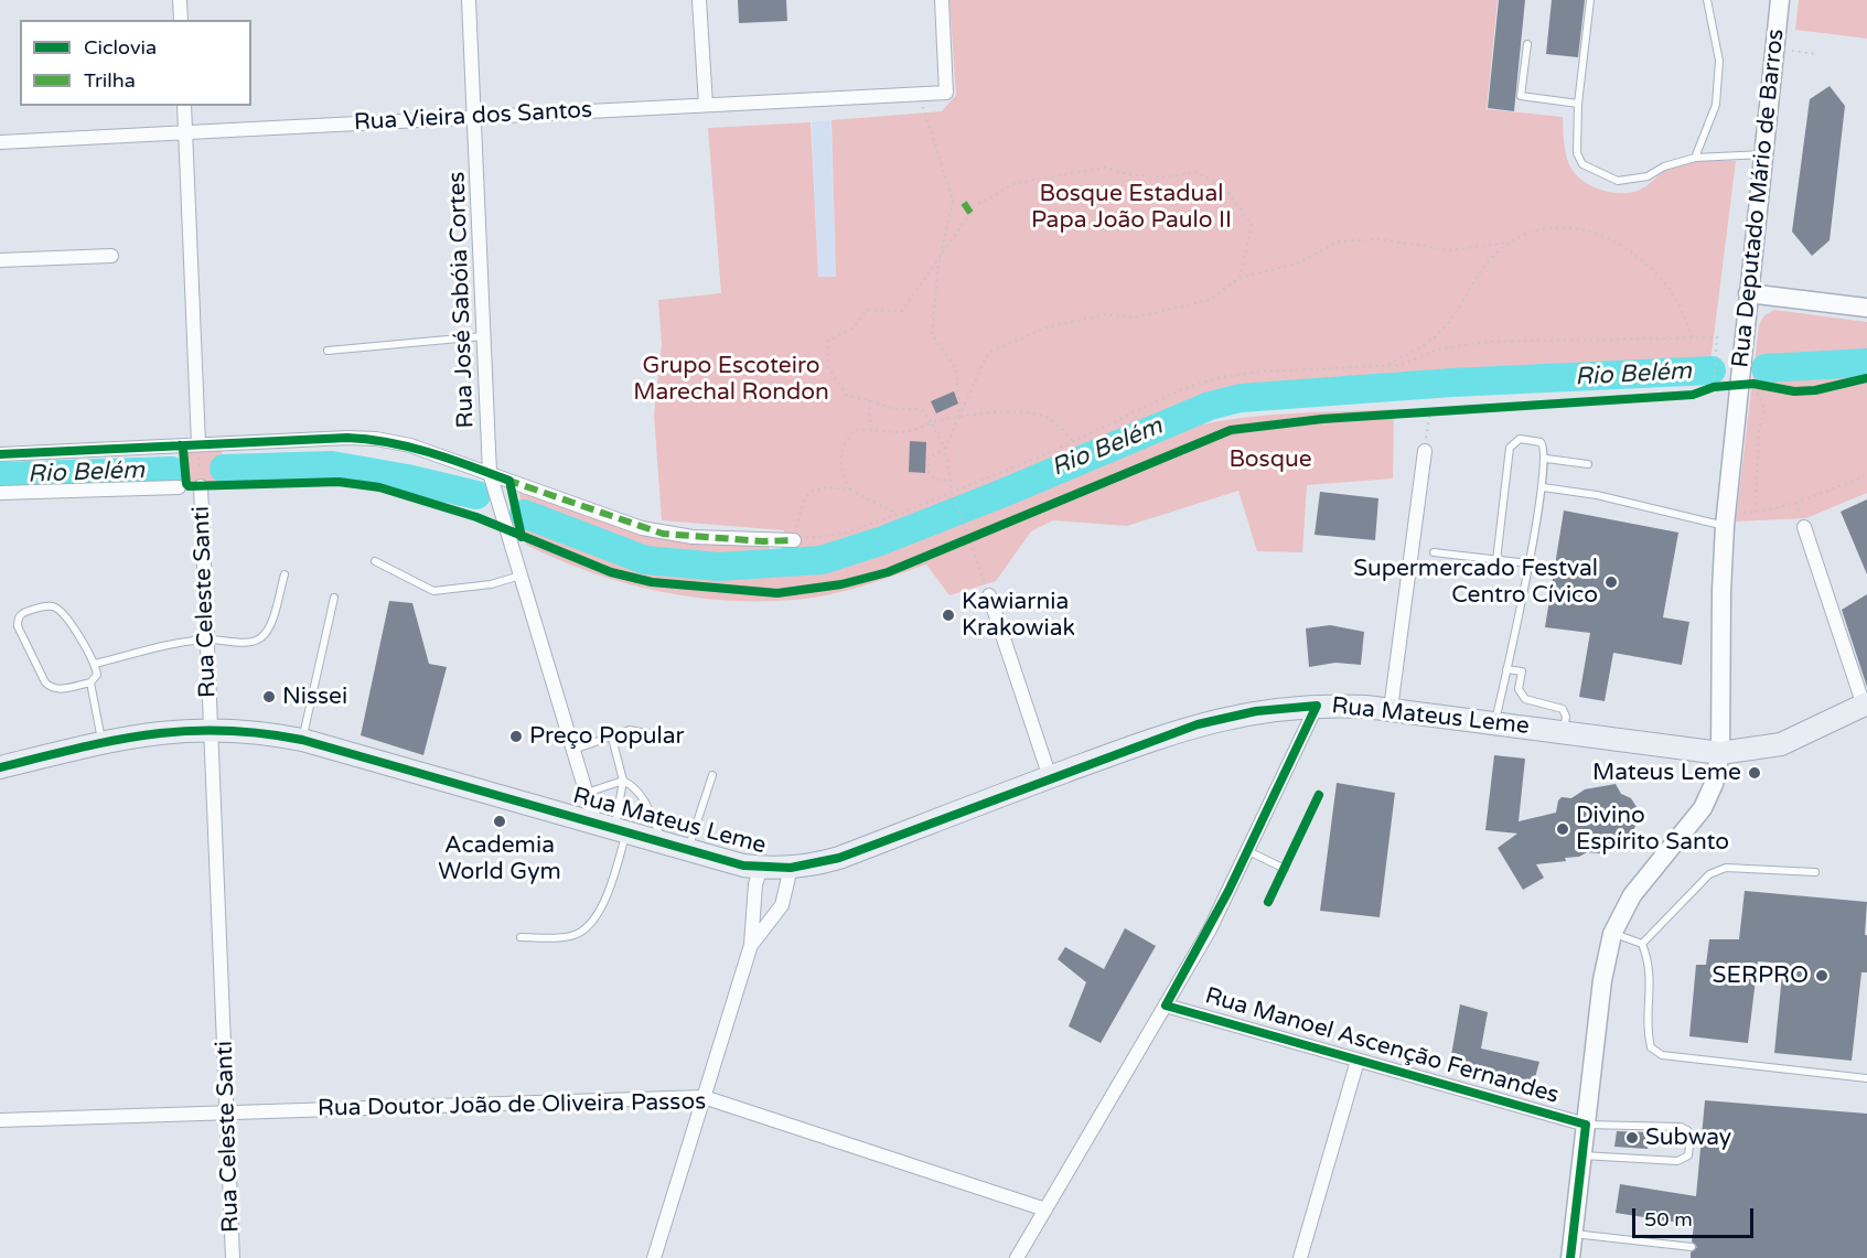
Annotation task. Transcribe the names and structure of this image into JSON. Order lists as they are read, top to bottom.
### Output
{
  "streets": {
    "main road": ["Rua Deputado Mário de Barros", "Rua Mateus Leme"],
    "street": [
      "Rua Vieira dos Santos",
      "Rua José Sabóia Cortes",
      "Rua Celeste Santi",
      "Rua Manoel Ascenção Fernandes",
      "Rua Doutor João de Oliveira Passos"
    ]
  },
  "crossings": [
    ["Rua Vieira dos Santos", "Rua José Sabóia Cortes"],
    ["Rua Deputado Mário de Barros", "Rua Mateus Leme"],
    ["Rua Deputado Mário de Barros", "Rua Manoel Ascenção Fernandes"],
    ["Rua José Sabóia Cortes", "Rua Mateus Leme"],
    ["Rua Celeste Santi", "Rua Mateus Leme"],
    ["Rua Celeste Santi", "Rua Doutor João de Oliveira Passos"]
  ],
  "water": ["Rio Belém"],
  "parks": ["Bosque Estadual Papa João Paulo II", "Grupo Escoteiro Marechal Rondon", "Bosque"],
  "places": [
    "Supermercado Festval Centro Cívico",
    "Kawiarnia Krakowiak",
    "Nissei",
    "Preço Popular",
    "Mateus Leme",
    "Academia World Gym",
    "Divino Espírito Santo",
    "SERPRO",
    "Subway"
  ],
  "legend": ["Ciclovia", "Trilha"],
  "scale_bar": "50 m"
}
